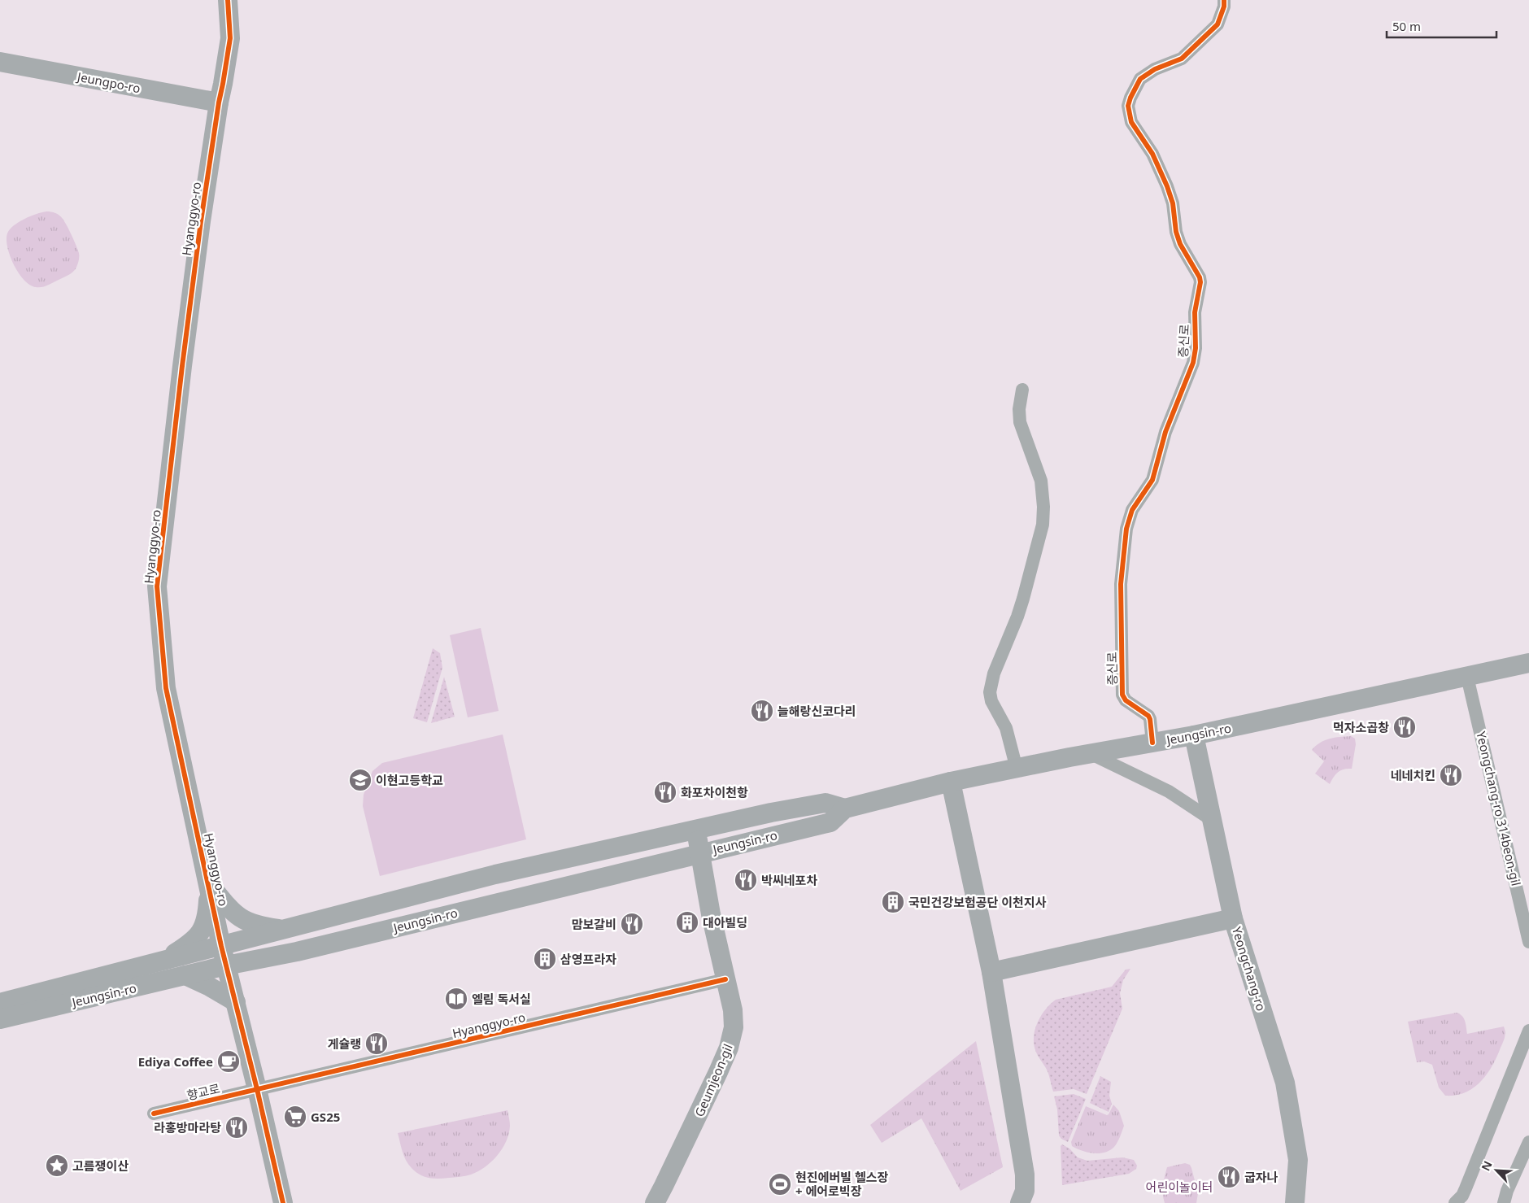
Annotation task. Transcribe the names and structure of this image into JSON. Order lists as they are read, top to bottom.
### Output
{
  "streets": {
    "main road": [
      "Jeungpo-ro",
      "Hyanggyo-ro",
      "Jeungsin-ro",
      "Yeongchang-ro",
      "Geumjeon-gil"
    ],
    "street": ["증신로", "Yeongchang-ro 314beon-gil", "향교로"]
  },
  "crossings": [
    ["Jeungpo-ro", "Hyanggyo-ro"],
    ["Hyanggyo-ro", "Jeungsin-ro"],
    ["Hyanggyo-ro", "Geumjeon-gil"],
    ["Hyanggyo-ro", "향교로"],
    ["증신로", "Jeungsin-ro"],
    ["Jeungsin-ro", "Yeongchang-ro 314beon-gil"],
    ["Jeungsin-ro", "Yeongchang-ro"],
    ["Jeungsin-ro", "Geumjeon-gil"]
  ],
  "parks": ["어린이놀이터"],
  "places": {
    "restaurant": [
      "늘해랑신코다리",
      "먹자소곱창",
      "네네치킨",
      "화포차이천항",
      "박씨네포차",
      "맘보갈비",
      "게슐랭",
      "라홍방마라탕",
      "굽자나"
    ],
    "school or university": ["이현고등학교"],
    "building": ["국민건강보험공단 이천지사", "대아빌딩", "삼영프라자"],
    "library": ["엘림 독서실"],
    "cafe": ["Ediya Coffee"],
    "supermarket": ["GS25"],
    "place": ["고름쟁이산"],
    "sports": ["현진에버빌 헬스장 + 에어로빅장"]
  },
  "scale_bar": "50 m",
  "north": "top left"
}
